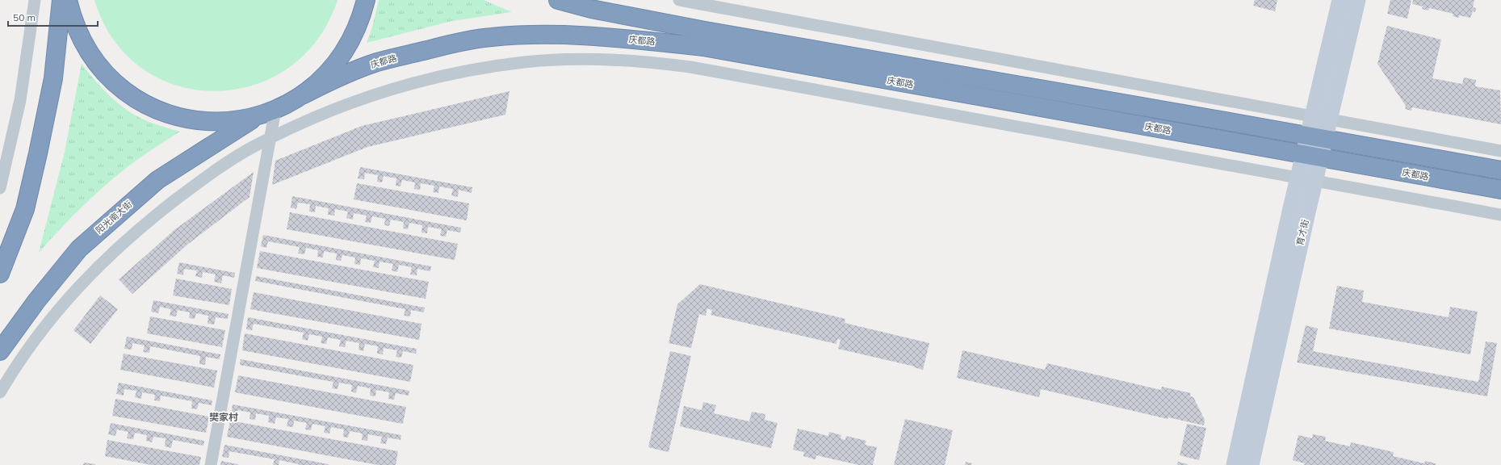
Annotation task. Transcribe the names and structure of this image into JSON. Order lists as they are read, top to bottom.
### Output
{
  "streets": {
    "highway": ["庆都路", "阳光南大街"],
    "street": ["育才街"]
  },
  "crossings": [
    ["庆都路", "育才街"]
  ],
  "districts": ["樊家村"],
  "scale_bar": "50 m"
}
